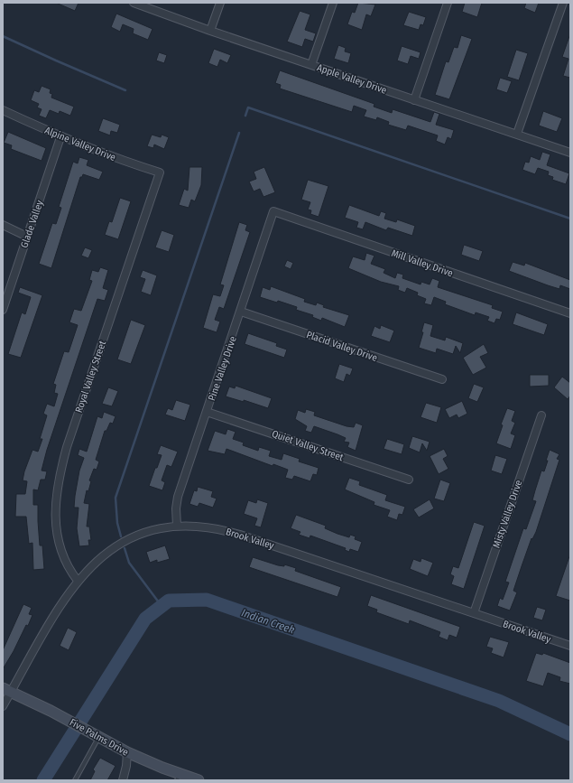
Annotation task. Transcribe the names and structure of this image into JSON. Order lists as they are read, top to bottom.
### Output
{
  "streets": {
    "street": [
      "Apple Valley Drive",
      "Alpine Valley Drive",
      "Glade Valley",
      "Mill Valley Drive",
      "Placid Valley Drive",
      "Pine Valley Drive",
      "Royal Valley Street",
      "Quiet Valley Street",
      "Misty Valley Drive",
      "Brook Valley",
      "Five Palms Drive"
    ]
  },
  "crossings": [
    ["Alpine Valley Drive", "Glade Valley"],
    ["Alpine Valley Drive", "Royal Valley Street"],
    ["Mill Valley Drive", "Pine Valley Drive"],
    ["Placid Valley Drive", "Pine Valley Drive"],
    ["Pine Valley Drive", "Quiet Valley Street"],
    ["Pine Valley Drive", "Brook Valley"],
    ["Royal Valley Street", "Brook Valley"],
    ["Misty Valley Drive", "Brook Valley"],
    ["Brook Valley", "Five Palms Drive"]
  ],
  "water": ["Indian Creek"]
}
